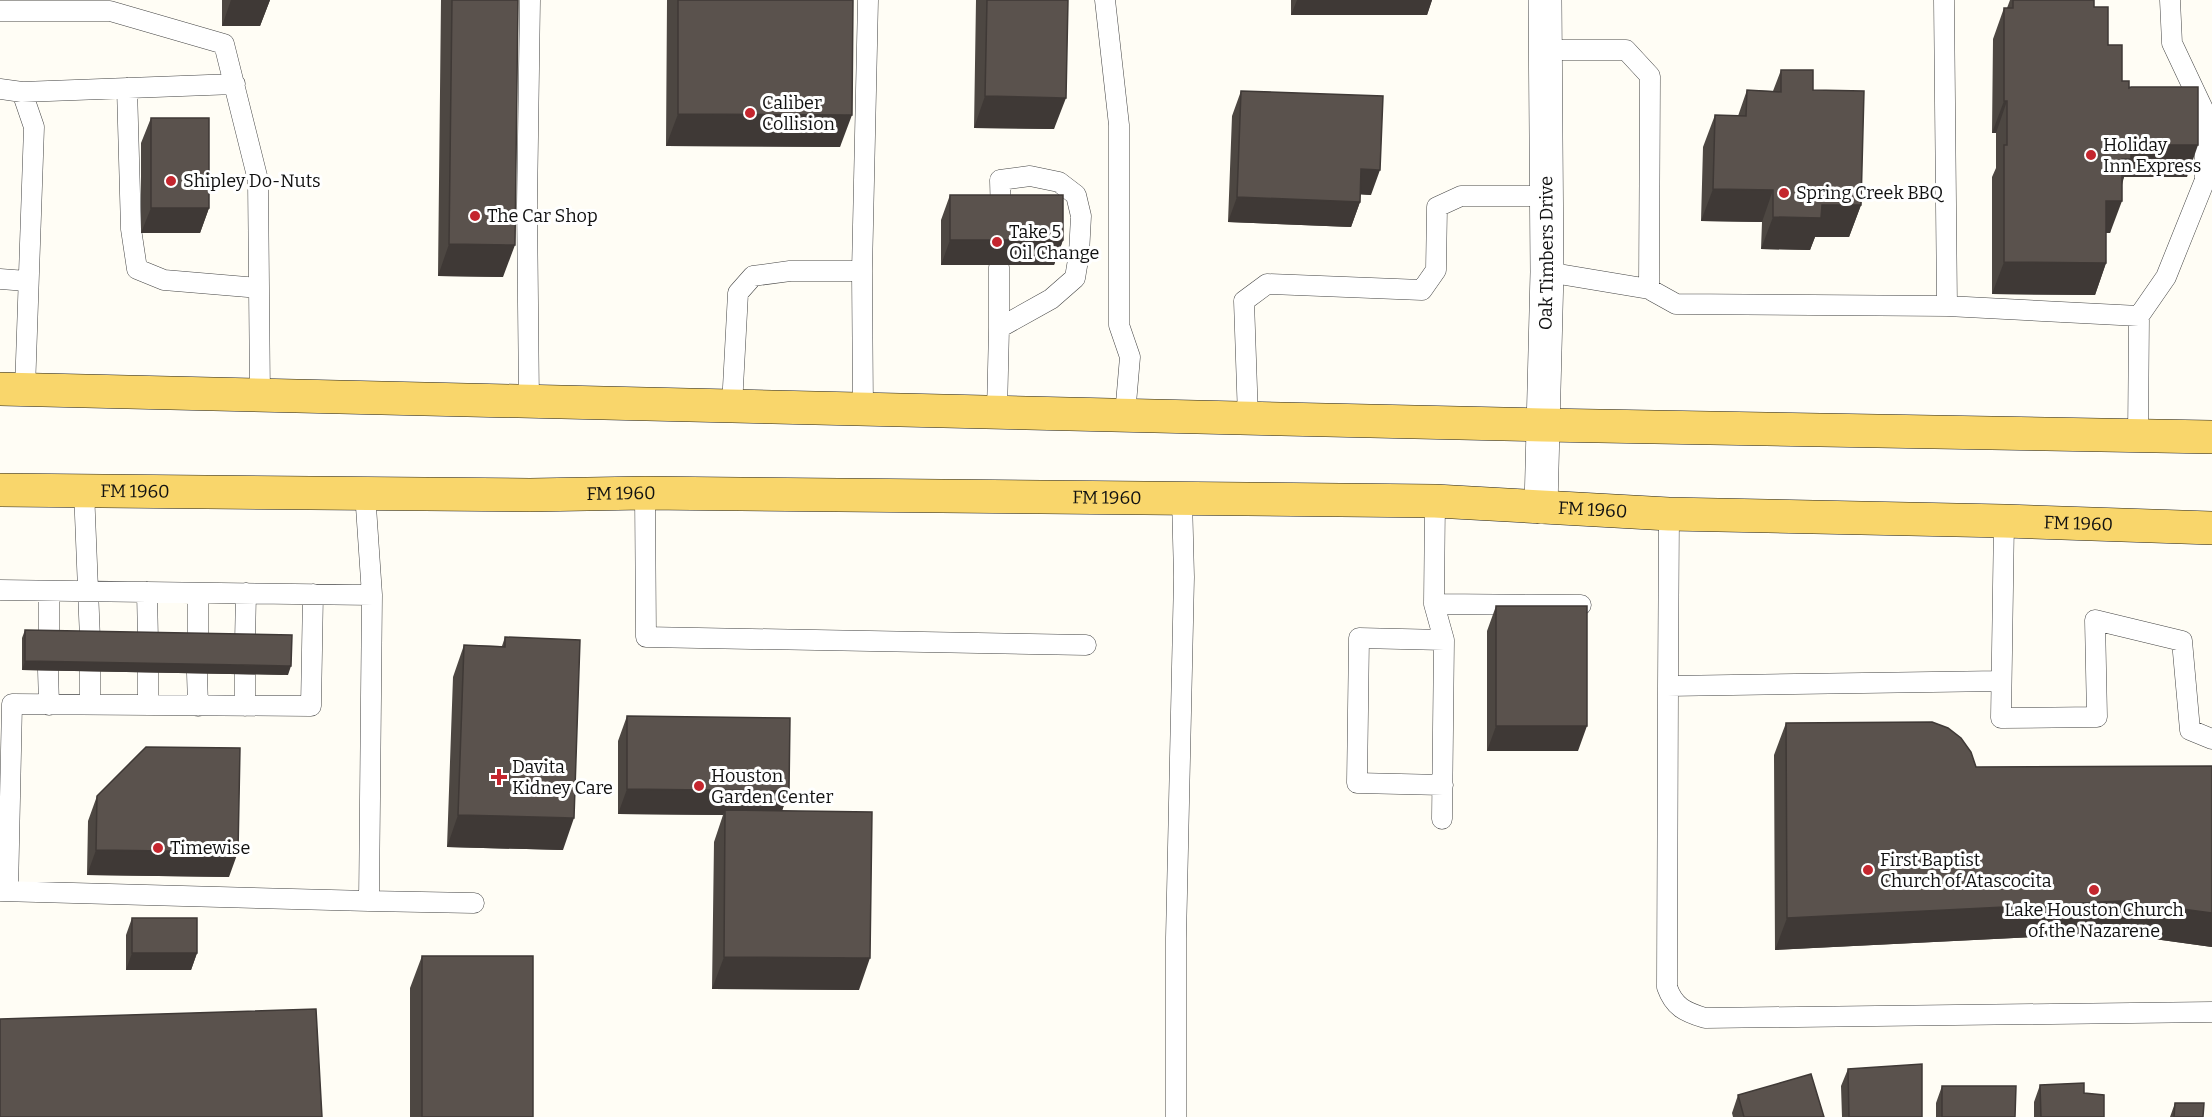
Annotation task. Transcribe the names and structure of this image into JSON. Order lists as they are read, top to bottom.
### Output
{
  "streets": {
    "main road": ["FM 1960"],
    "street": ["Oak Timbers Drive"]
  },
  "crossings": [
    ["Oak Timbers Drive", "FM 1960"]
  ],
  "places": {
    "other": [
      "Caliber Collision",
      "Holiday Inn Express",
      "Shipley Do-Nuts",
      "Spring Creek BBQ",
      "The Car Shop",
      "Take 5 Oil Change",
      "Houston Garden Center",
      "Timewise",
      "First Baptist Church of Atascocita",
      "Lake Houston Church of the Nazarene"
    ],
    "health": ["Davita Kidney Care"]
  }
}
